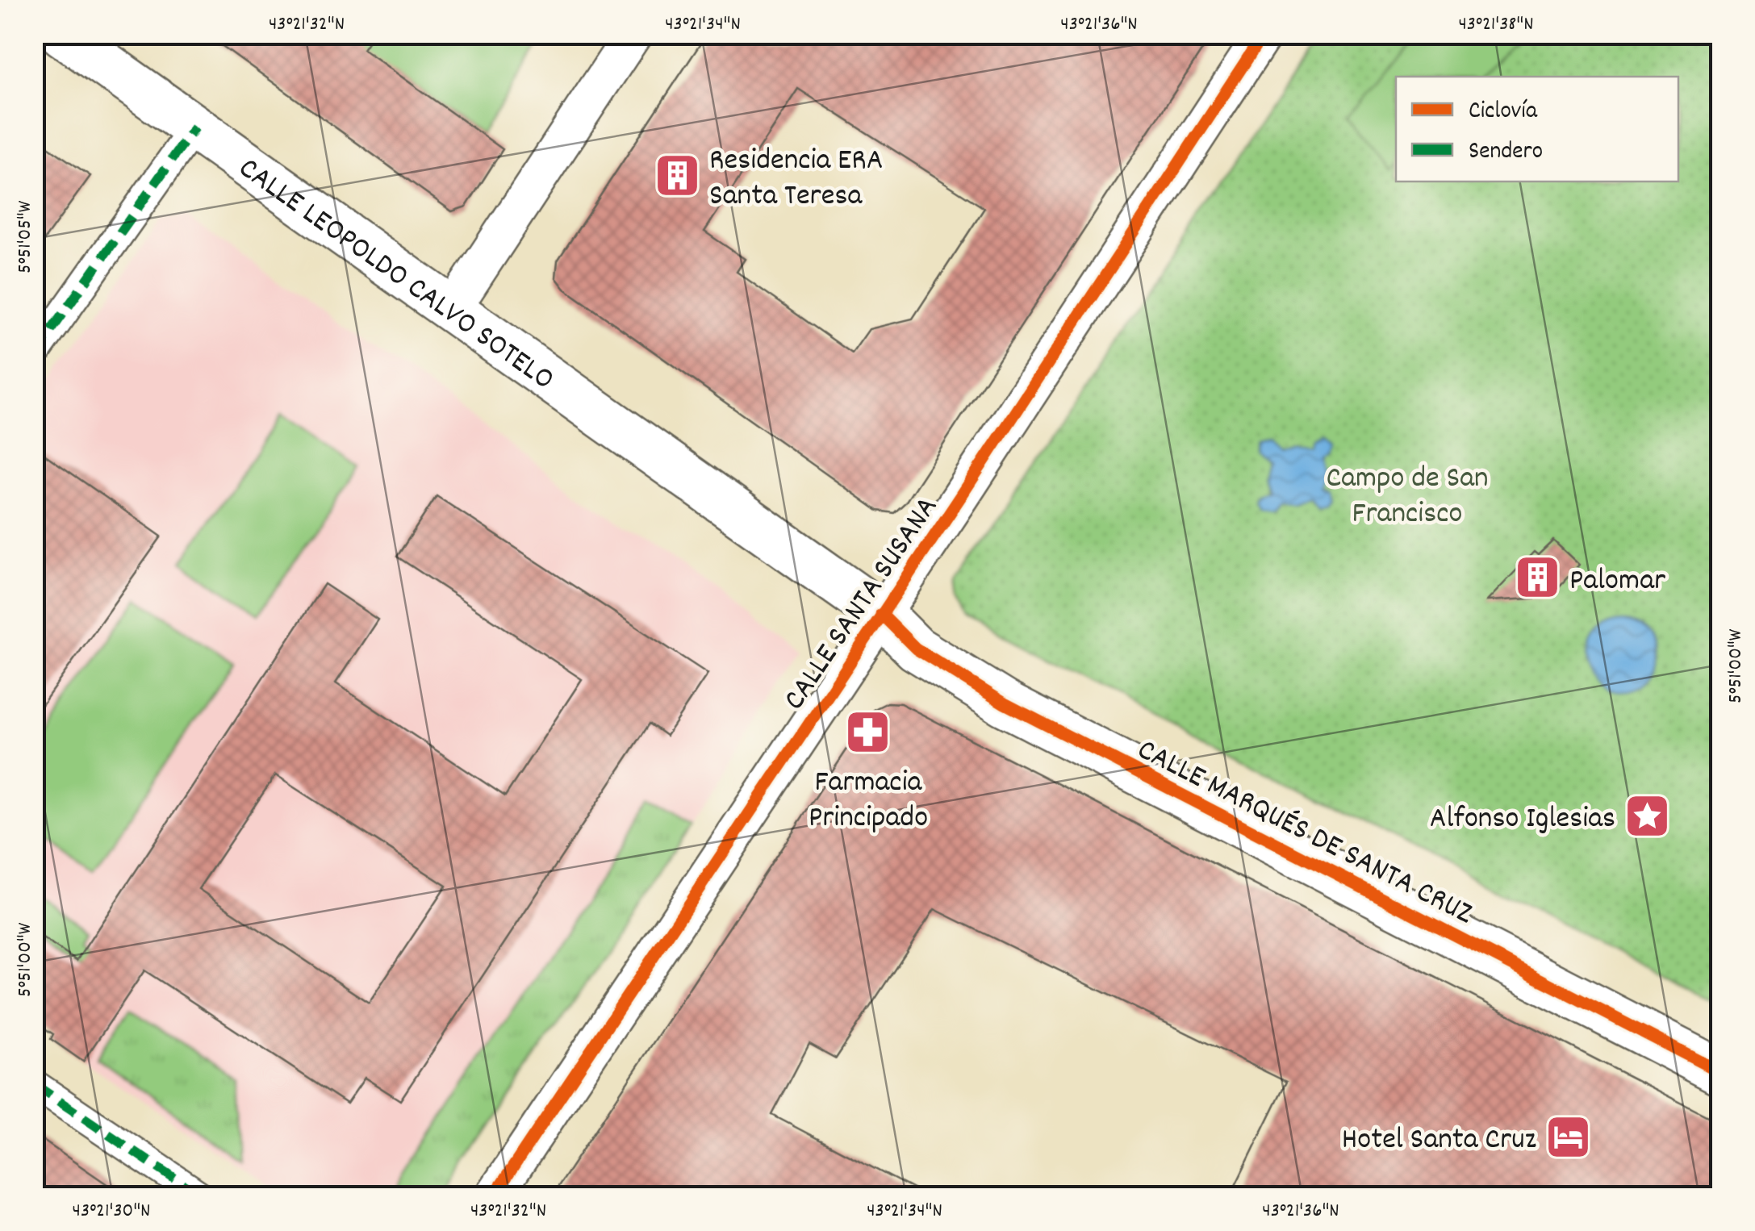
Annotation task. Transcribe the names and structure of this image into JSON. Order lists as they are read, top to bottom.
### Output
{
  "streets": {
    "street": ["CALLE LEOPOLDO CALVO SOTELO", "CALLE SANTA SUSANA", "CALLE MARQUÉS DE SANTA CRUZ"]
  },
  "crossings": [
    ["CALLE LEOPOLDO CALVO SOTELO", "CALLE SANTA SUSANA"],
    ["CALLE LEOPOLDO CALVO SOTELO", "CALLE MARQUÉS DE SANTA CRUZ"],
    ["CALLE SANTA SUSANA", "CALLE MARQUÉS DE SANTA CRUZ"]
  ],
  "parks": ["Campo de San Francisco"],
  "places": {
    "building": ["Residencia ERA Santa Teresa", "Palomar"],
    "pharmacy": ["Farmacia Principado"],
    "place": ["Alfonso Iglesias"],
    "hotel": ["Hotel Santa Cruz"]
  },
  "legend": ["Ciclovía", "Sendero"],
  "coordinates": [
    "43°21'32\"N",
    "43°21'34\"N",
    "43°21'36\"N",
    "43°21'38\"N",
    "5°51'05\"W",
    "5°51'00\"W",
    "43°21'30\"N"
  ]
}
